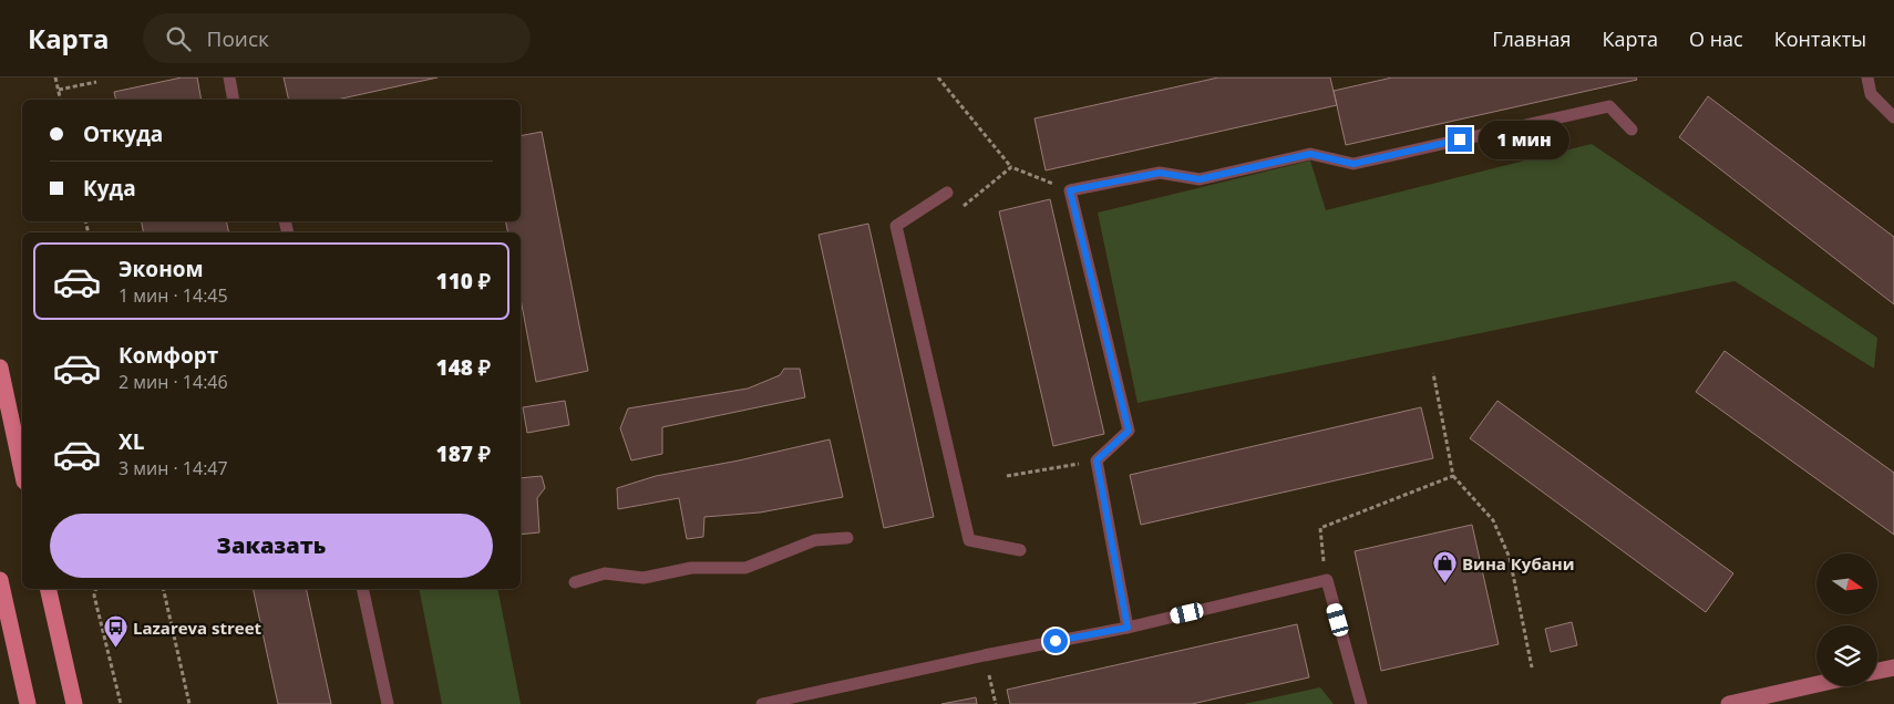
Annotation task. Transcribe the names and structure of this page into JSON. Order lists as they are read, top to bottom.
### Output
{
  "places": {
    "shop": ["Вина Кубани"],
    "bus stop": ["Lazareva street"]
  },
  "north": "right",
  "page": {
    "header": "Карта",
    "search": "Поиск",
    "nav": [
      "Главная",
      "Карта",
      "О нас",
      "Контакты"
    ],
    "banner": ["Откуда", "Куда"],
    "bubble": "1 мин",
    "list": [
      {
        "name": "Эконом",
        "note": "1 мин · 14:45",
        "value": "110 ₽"
      },
      {
        "name": "Комфорт",
        "note": "2 мин · 14:46",
        "value": "148 ₽"
      },
      {
        "name": "XL",
        "note": "3 мин · 14:47",
        "value": "187 ₽"
      }
    ],
    "buttons": "Заказать"
  }
}
